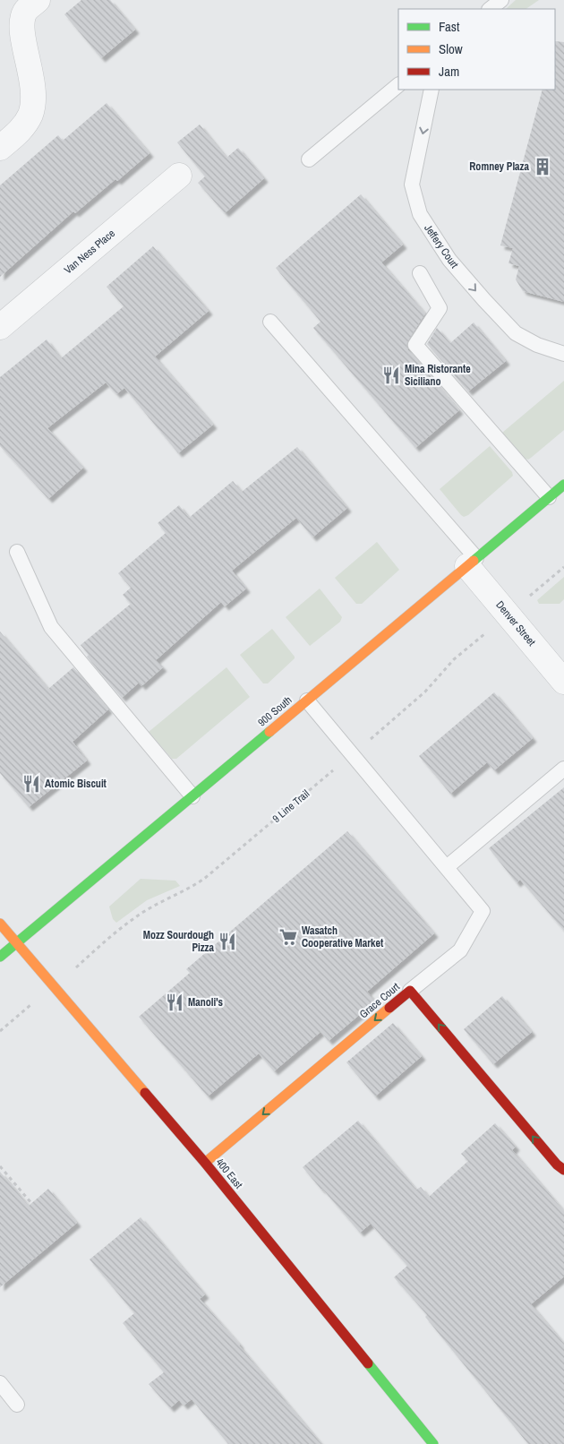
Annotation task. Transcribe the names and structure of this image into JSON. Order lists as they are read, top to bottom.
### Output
{
  "streets": {
    "street": [
      "Van Ness Place",
      "Denver Street",
      "900 South",
      "Grace Court",
      "400 East"
    ],
    "lane": ["Jeffery Court"],
    "path": ["9 Line Trail"]
  },
  "crossings": [
    ["Denver Street", "900 South"],
    ["900 South", "400 East"],
    ["Grace Court", "400 East"]
  ],
  "places": {
    "building": ["Romney Plaza"],
    "restaurant": [
      "Mina Ristorante Siciliano",
      "Atomic Biscuit",
      "Mozz Sourdough Pizza",
      "Manoli's"
    ],
    "supermarket": ["Wasatch Cooperative Market"]
  },
  "legend": ["Fast", "Slow", "Jam"]
}
